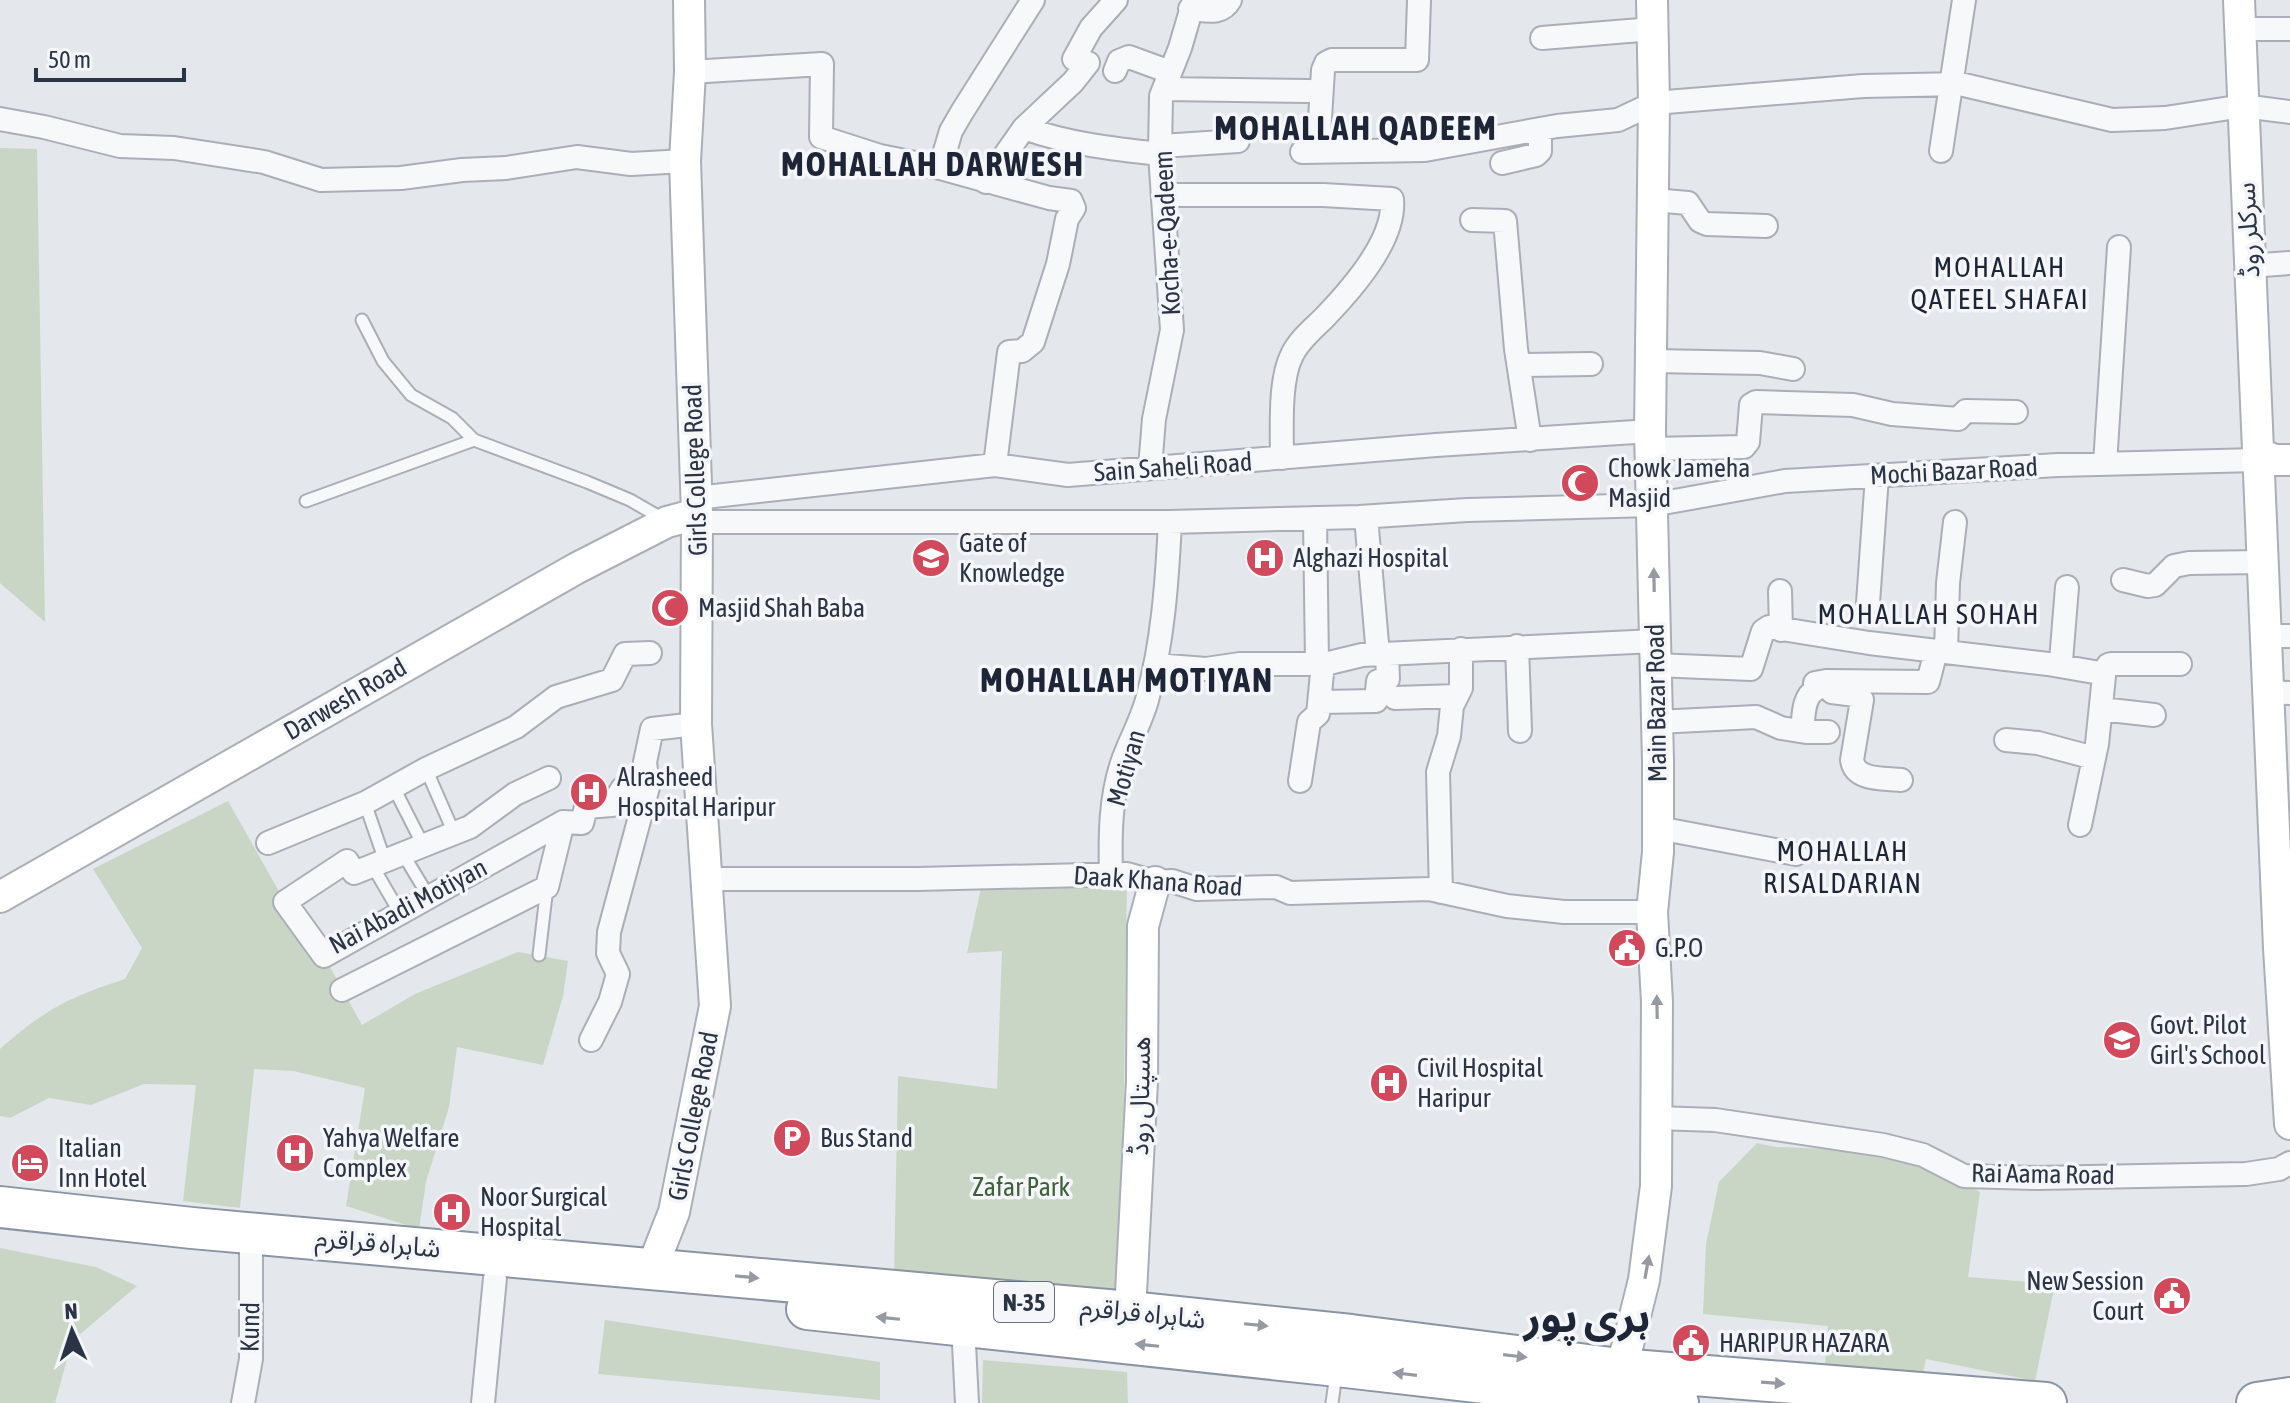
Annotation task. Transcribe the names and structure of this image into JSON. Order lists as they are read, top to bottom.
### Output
{
  "streets": {
    "highway": ["شاہراہ قراقرم", "N-35"],
    "main road": [
      "سرکلر روڈ",
      "Girls College Road",
      "Darwesh Road",
      "Main Bazar Road",
      "ھسپتال روڈ"
    ],
    "street": [
      "Kocha-e-Qadeem",
      "Sain Saheli Road",
      "Mochi Bazar Road",
      "Motiyan",
      "Daak Khana Road",
      "Nai Abadi Motiyan",
      "Rai Aama Road",
      "Kund"
    ]
  },
  "crossings": [
    ["سرکلر روڈ", "Mochi Bazar Road"],
    ["Kocha-e-Qadeem", "Sain Saheli Road"],
    ["Sain Saheli Road", "Girls College Road"],
    ["Sain Saheli Road", "Mochi Bazar Road"],
    ["Sain Saheli Road", "Darwesh Road"],
    ["Sain Saheli Road", "Main Bazar Road"],
    ["Sain Saheli Road", "Motiyan"],
    ["Girls College Road", "Darwesh Road"],
    ["Girls College Road", "Daak Khana Road"],
    ["Girls College Road", "شاہراہ قراقرم"],
    ["Mochi Bazar Road", "Main Bazar Road"],
    ["Main Bazar Road", "Daak Khana Road"],
    ["Main Bazar Road", "Rai Aama Road"],
    ["Main Bazar Road", "شاہراہ قراقرم"],
    ["Motiyan", "Daak Khana Road"],
    ["Daak Khana Road", "ھسپتال روڈ"],
    ["ھسپتال روڈ", "شاہراہ قراقرم"],
    ["شاہراہ قراقرم", "Kund"]
  ],
  "one_way": ["Main Bazar Road"],
  "districts": [
    "MOHALLAH QADEEM",
    "MOHALLAH DARWESH",
    "MOHALLAH QATEEL SHAFAI",
    "MOHALLAH SOHAH",
    "MOHALLAH MOTIYAN",
    "MOHALLAH RISALDARIAN",
    "ہری پور"
  ],
  "parks": ["Zafar Park"],
  "places": {
    "mosque": ["Chowk Jameha Masjid", "Masjid Shah Baba"],
    "school or university": ["Gate of Knowledge", "Govt. Pilot Girl's School"],
    "hospital": [
      "Alghazi Hospital",
      "Alrasheed Hospital Haripur",
      "Civil Hospital Haripur",
      "Yahya Welfare Complex",
      "Noor Surgical Hospital"
    ],
    "public building": ["G.P.O", "New Session Court", "HARIPUR HAZARA"],
    "parking": ["Bus Stand"],
    "hotel": ["Italian Inn Hotel"]
  },
  "scale_bar": "50 m",
  "north": "top"
}
